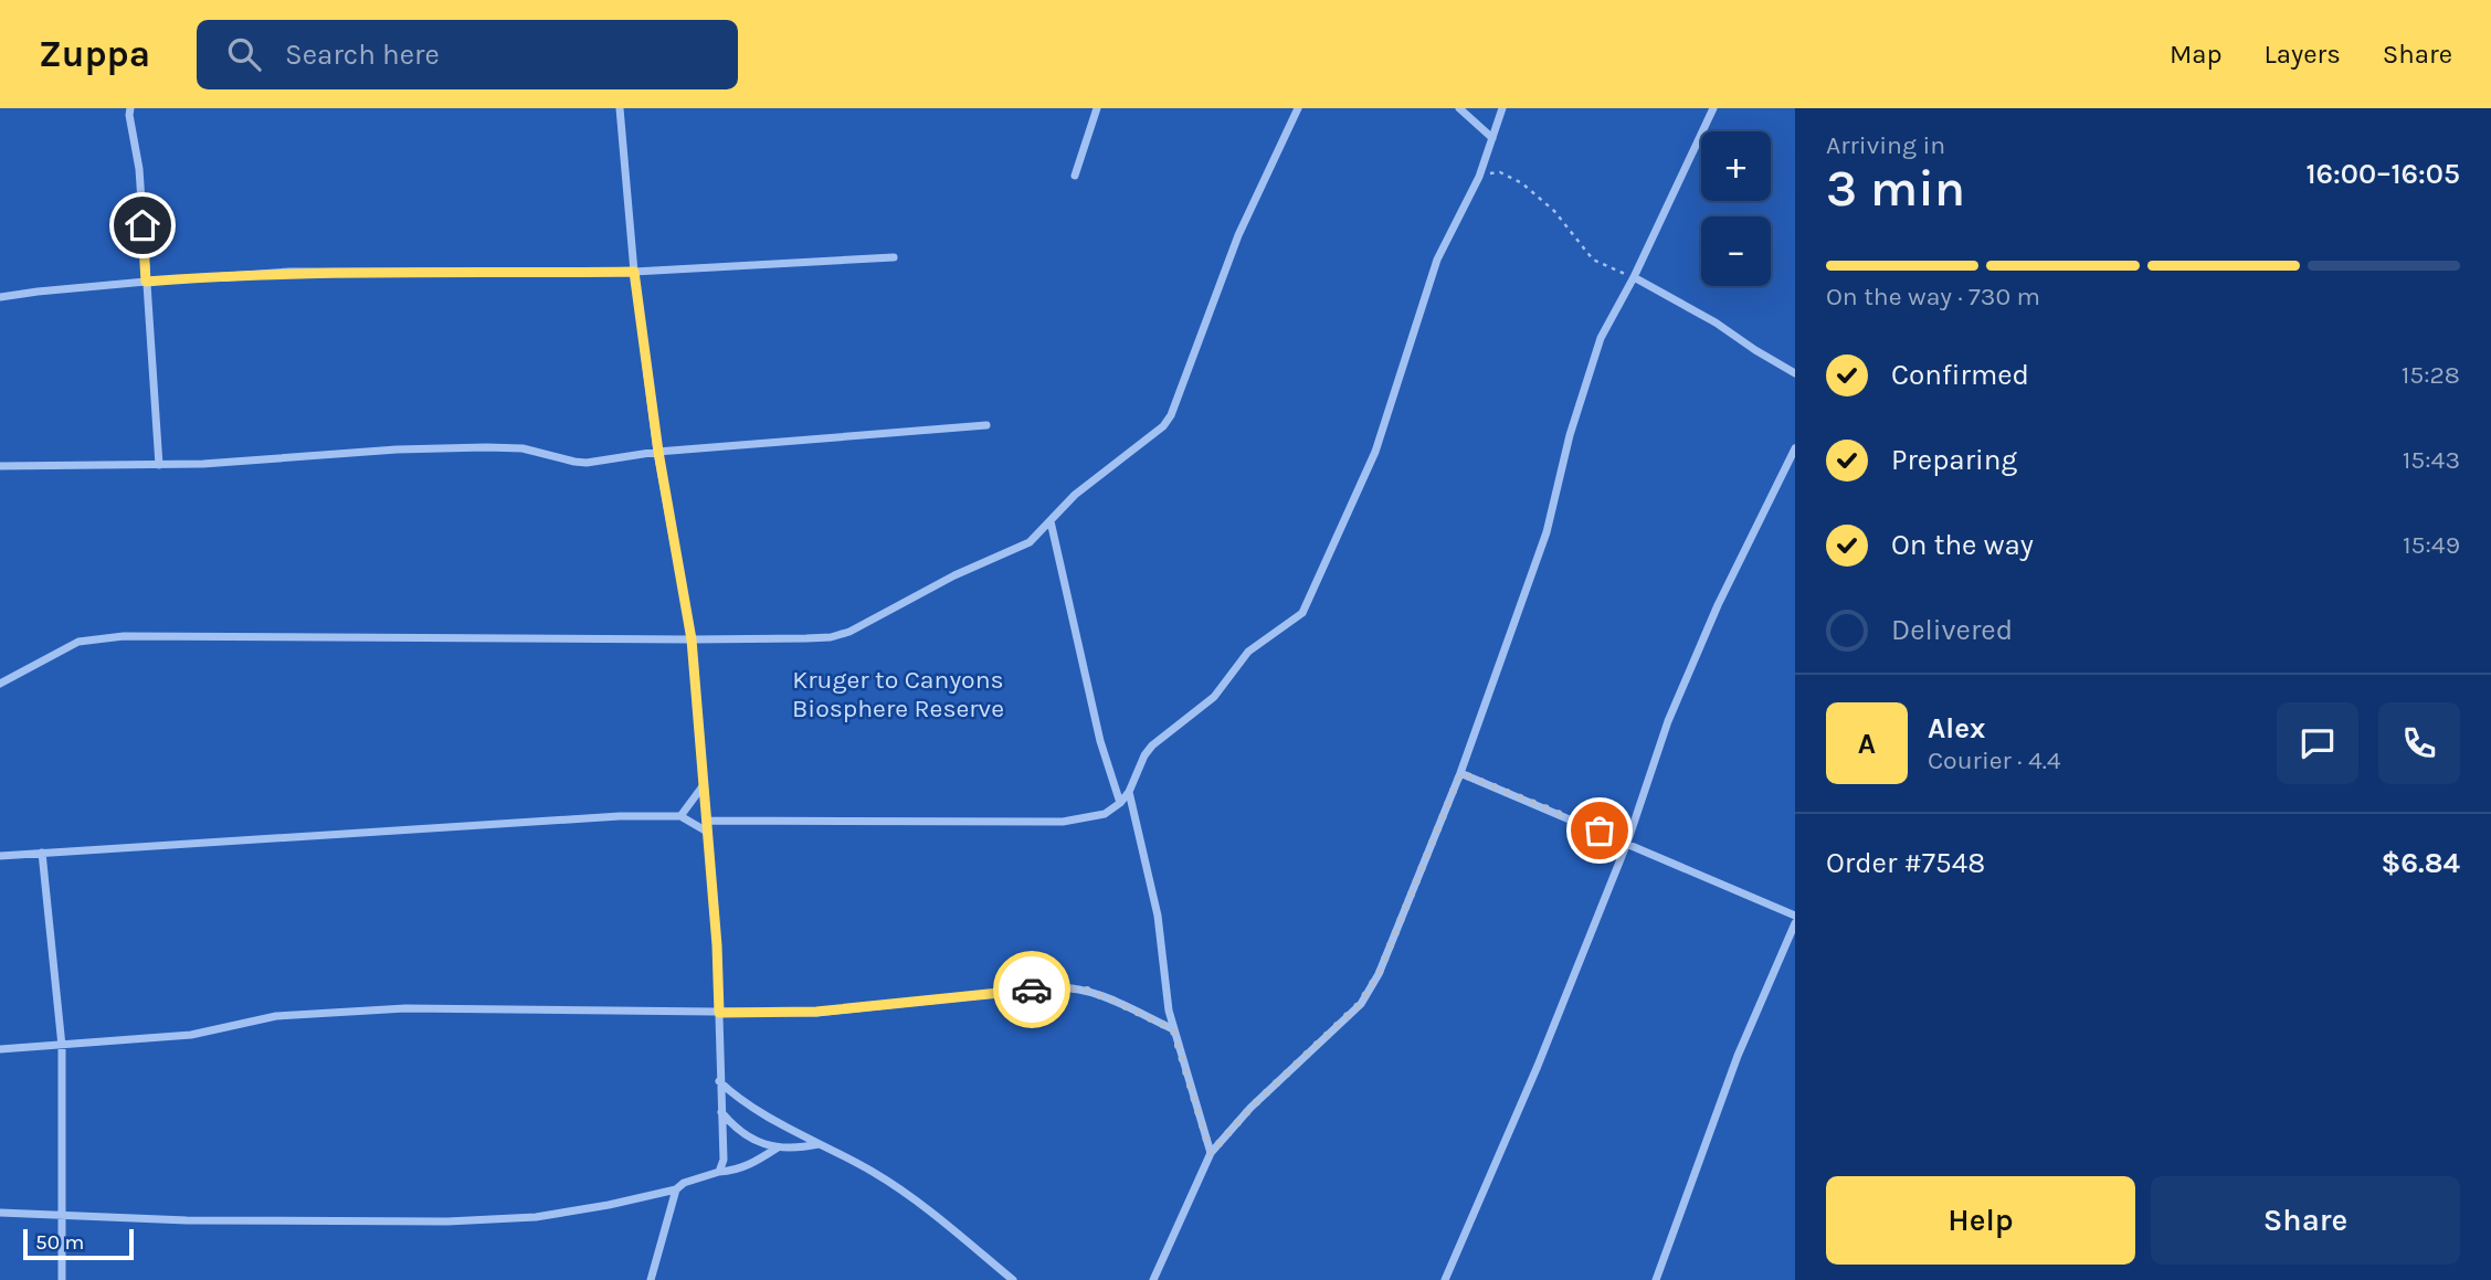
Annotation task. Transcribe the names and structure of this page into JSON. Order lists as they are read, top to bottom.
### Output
{
  "parks": ["Kruger to Canyons Biosphere Reserve"],
  "scale_bar": "50 m",
  "page": {
    "header": "Zuppa",
    "search": "Search here",
    "nav": ["Map", "Layers", "Share"],
    "heading": ["3 min", "Arriving in", "16:00–16:05"],
    "panel": [
      "Alex",
      "Courier · 4.4",
      "Order #7548",
      "$6.84"
    ],
    "map_buttons": ["+", "−"],
    "bar": "On the way · 730 m",
    "list": [
      ["Confirmed", "15:28"],
      ["Preparing", "15:43"],
      ["On the way", "15:49"],
      "Delivered"
    ],
    "round": "A",
    "buttons": ["Help", "Share"],
    "scale": "50 m"
  }
}
